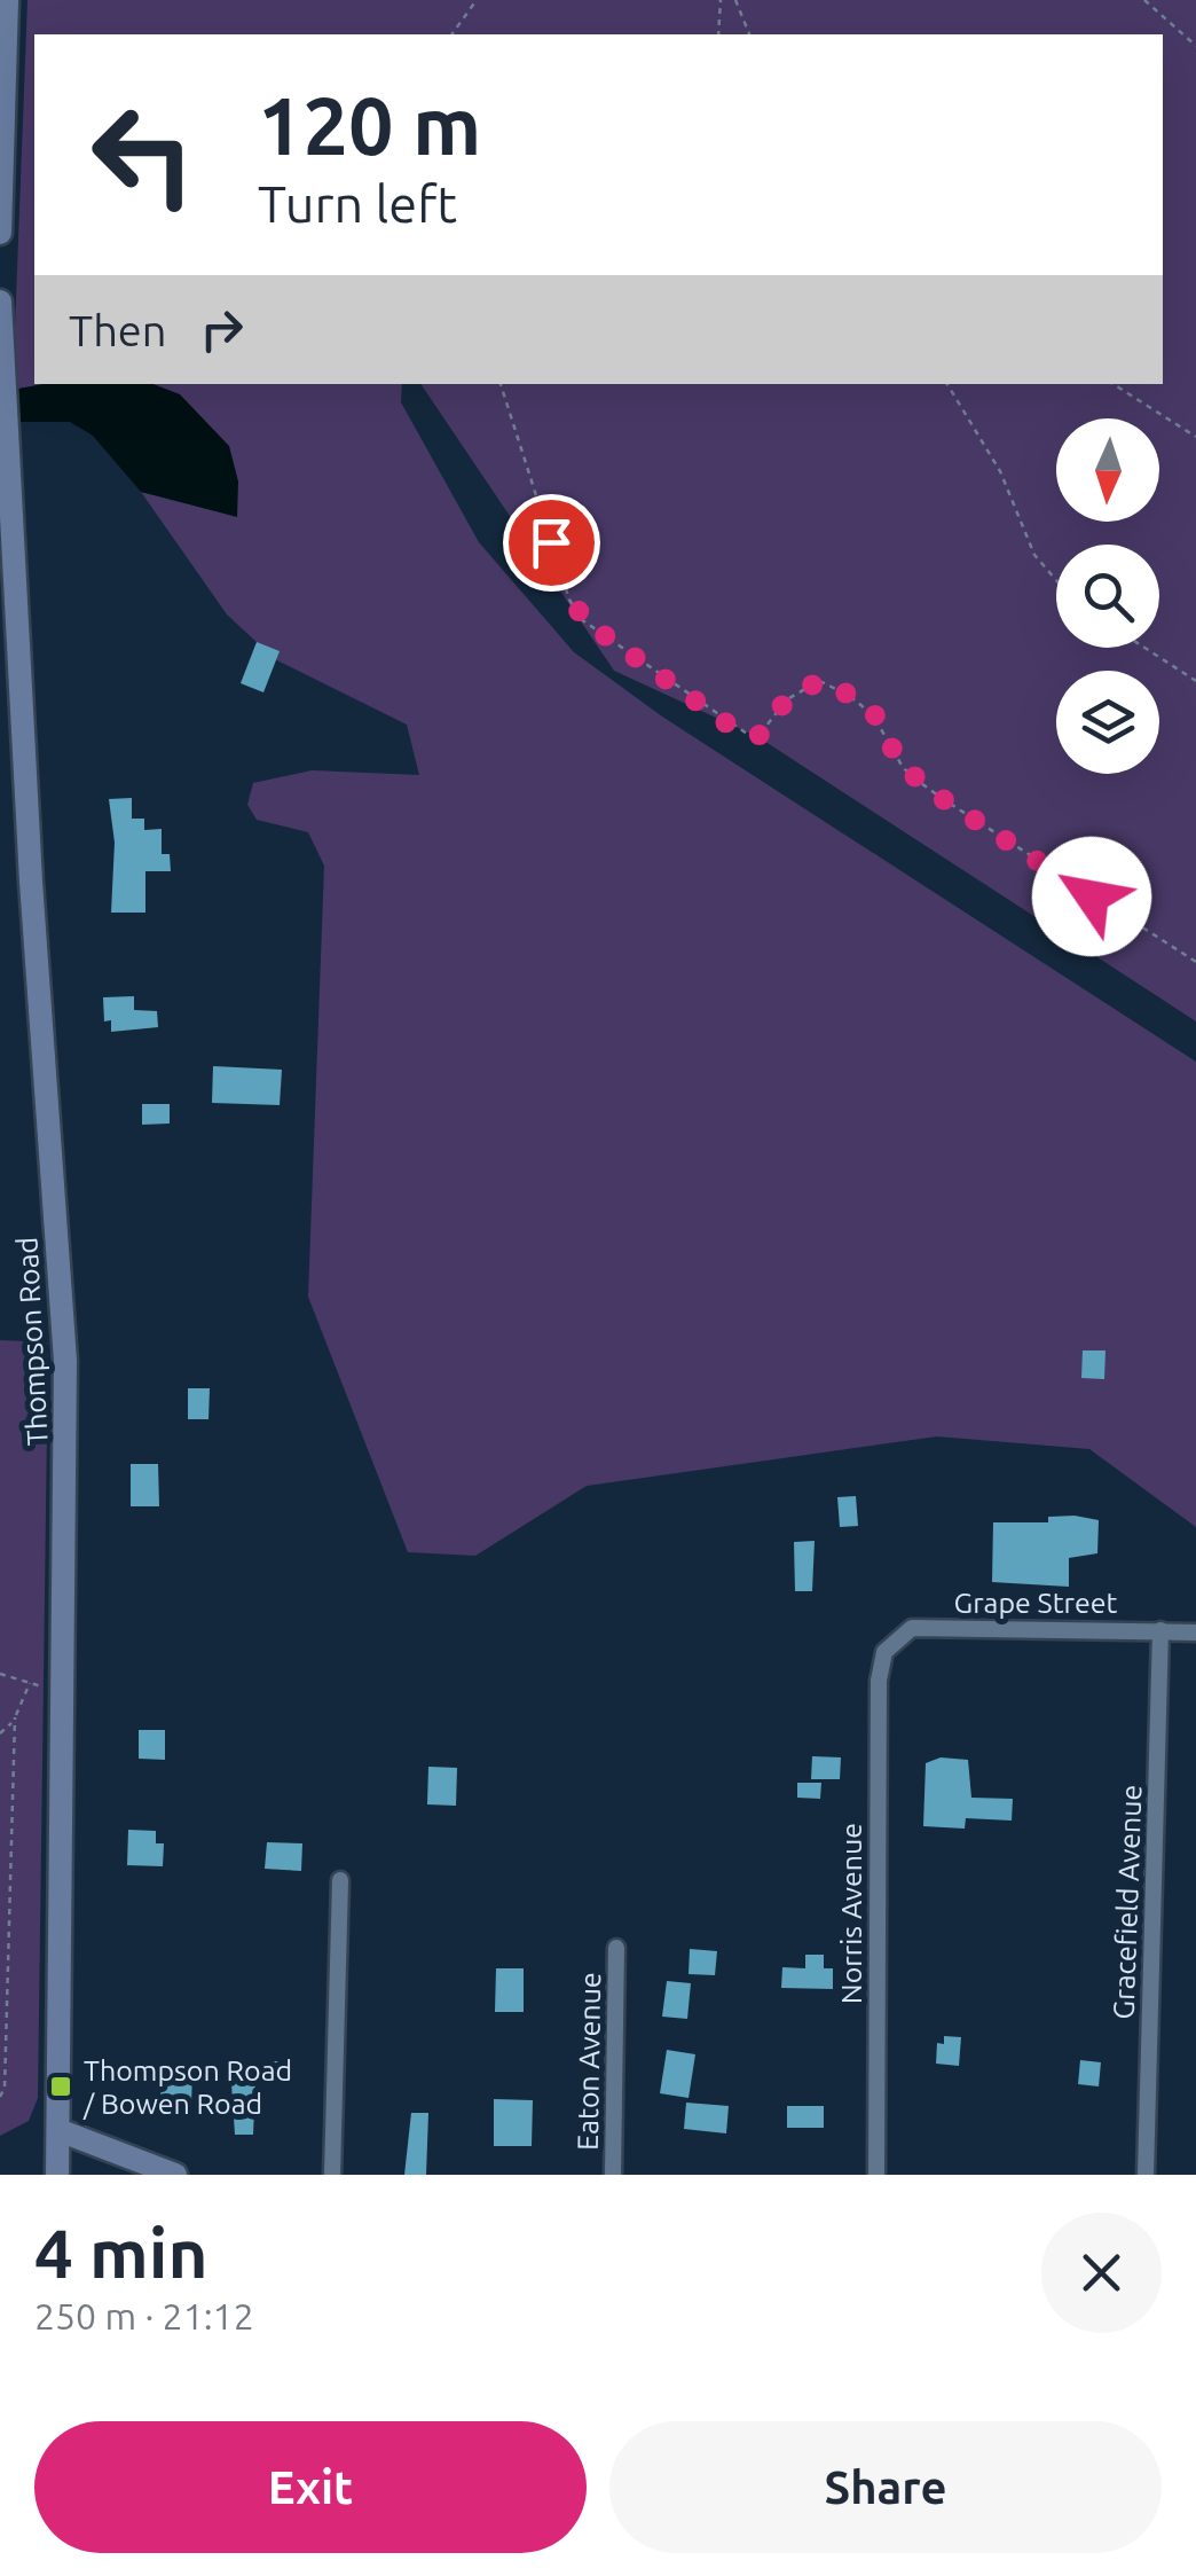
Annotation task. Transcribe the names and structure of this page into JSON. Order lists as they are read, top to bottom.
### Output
{
  "streets": {
    "main road": ["Thompson Road"],
    "street": [
      "Grape Street",
      "Gracefield Avenue",
      "Norris Avenue",
      "Eaton Avenue"
    ]
  },
  "crossings": [
    ["Grape Street", "Gracefield Avenue"],
    ["Grape Street", "Norris Avenue"]
  ],
  "places": {
    "transit": ["Thompson Road / Bowen Road"]
  },
  "north": "bottom",
  "page": {
    "turn": ["120 m", "Turn left"],
    "then": "Then",
    "heading": ["4 min", "250 m · 21:12"],
    "buttons": ["Exit", "Share"]
  }
}
